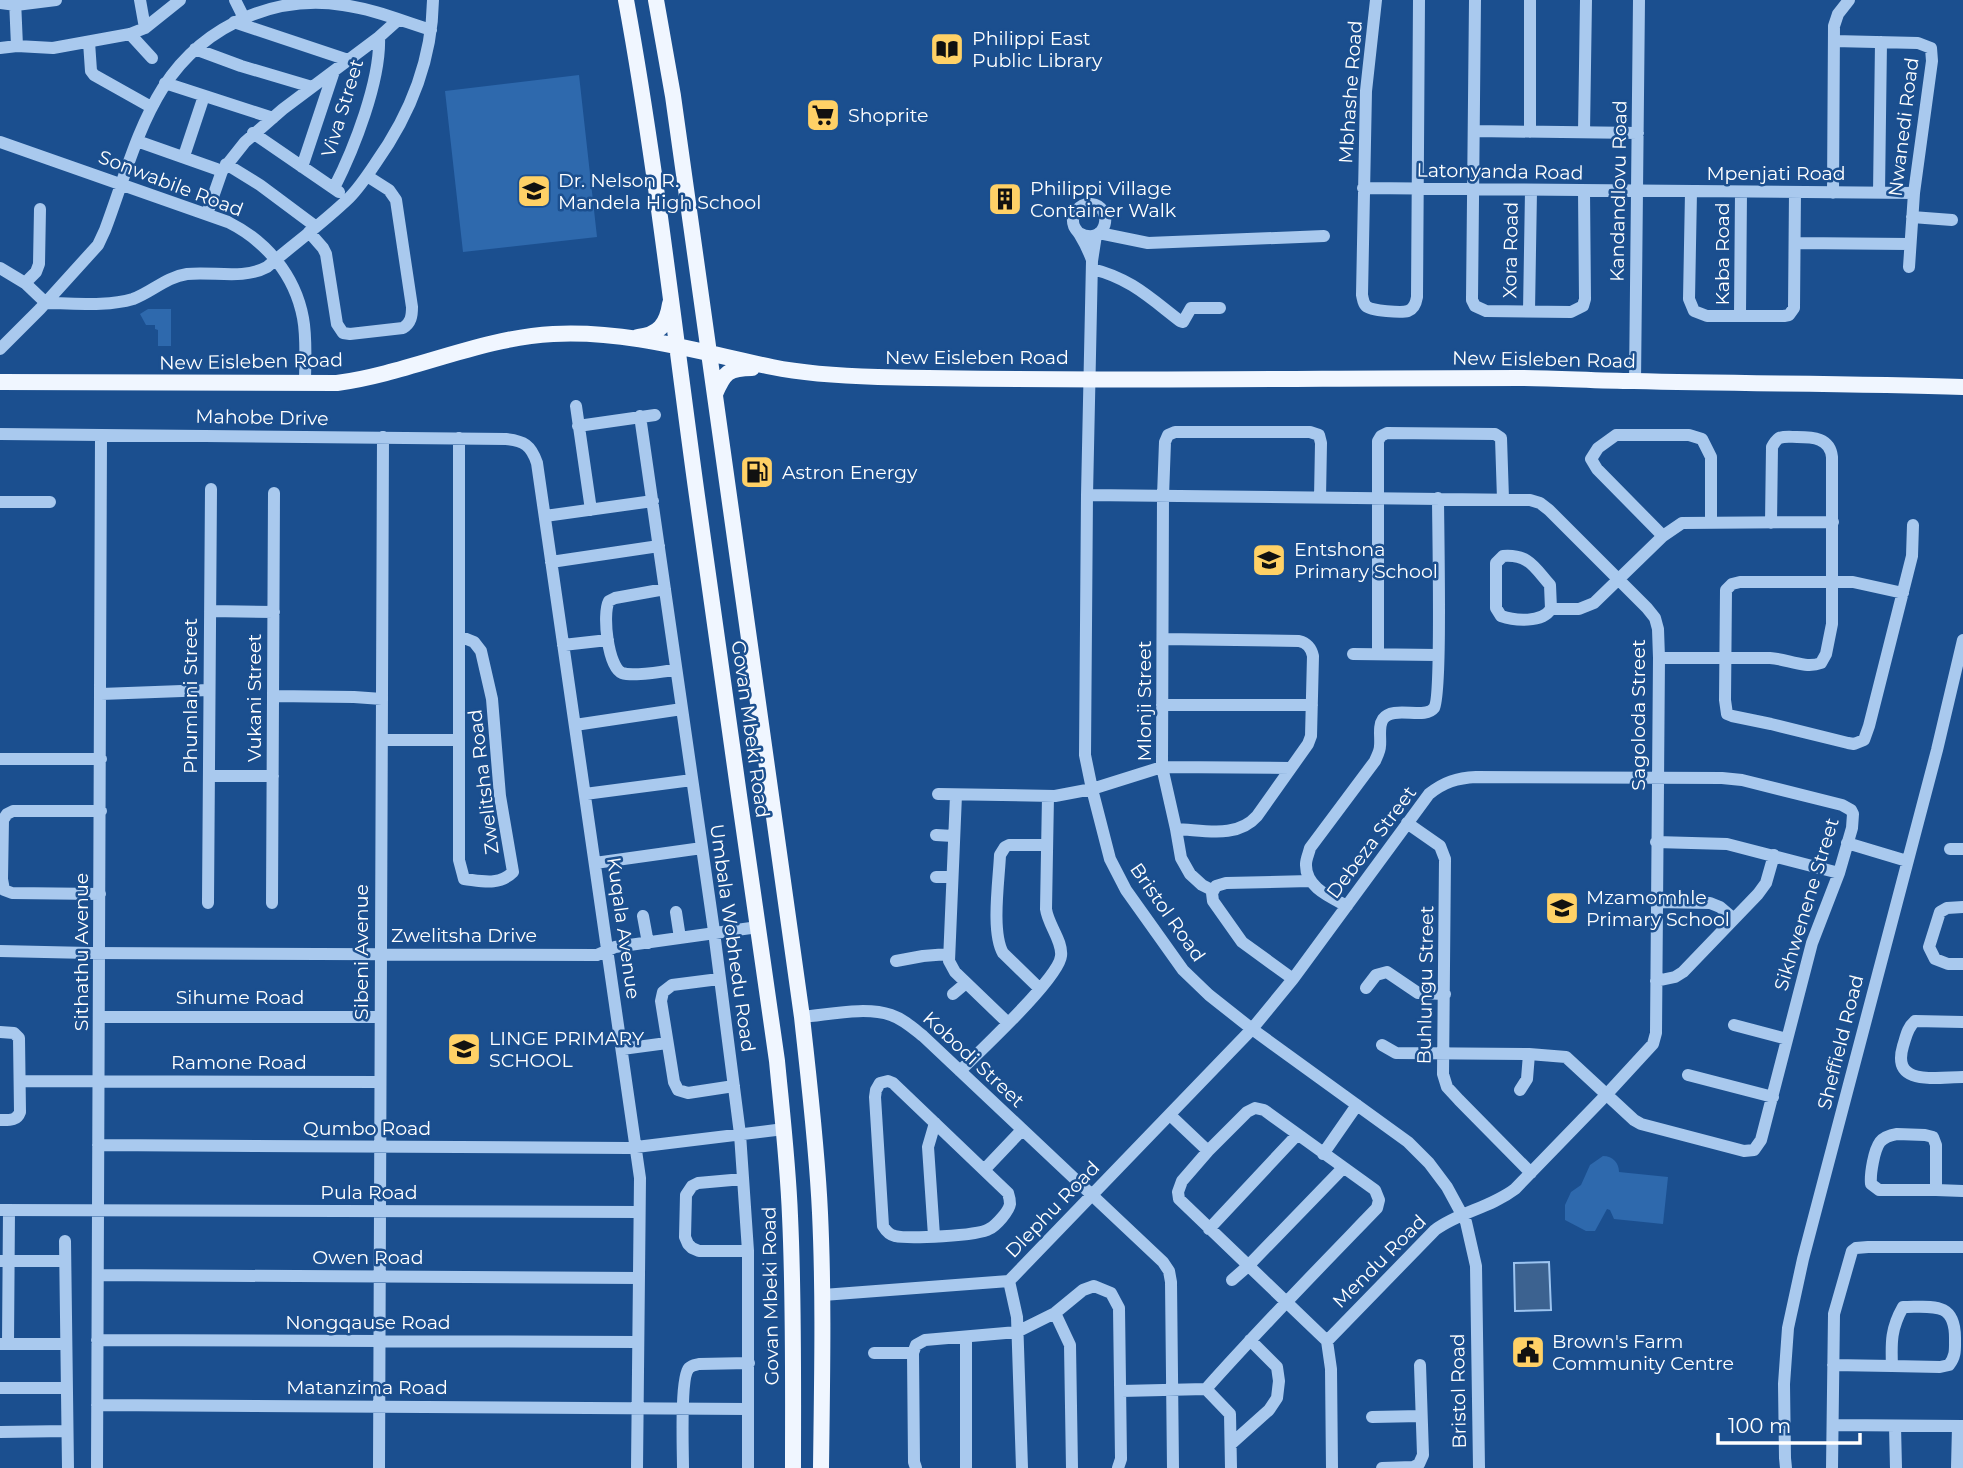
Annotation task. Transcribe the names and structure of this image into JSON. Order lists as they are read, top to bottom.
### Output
{
  "streets": {
    "main road": ["New Eisleben Road", "Govan Mbeki Road"],
    "street": [
      "Mbhashe Road",
      "Viva Street",
      "Nwanedi Road",
      "Latonyanda Road",
      "Mpenjati Road",
      "Sonwabile Road",
      "Kandandlovu Road",
      "Xora Road",
      "Kaba Road",
      "Mahobe Drive",
      "Phumlani Street",
      "Vukani Street",
      "Mlonji Street",
      "Sagoloda Street",
      "Zwelitsha Road",
      "Debeza Street",
      "Sikhwenene Street",
      "Bristol Road",
      "Kuqala Avenue",
      "Zwelitsha Drive",
      "Umbala Wobhedu Road",
      "Sithathu Avenue",
      "Sibeni Avenue",
      "Buhlungu Street",
      "Sihume Road",
      "Sheffield Road",
      "Kobodi Street",
      "Ramone Road",
      "Qumbo Road",
      "Pula Road",
      "Dlephu Road",
      "Owen Road",
      "Mendu Road",
      "Nongqause Road",
      "Matanzima Road"
    ]
  },
  "crossings": [
    ["Mbhashe Road", "Latonyanda Road"],
    ["Nwanedi Road", "Mpenjati Road"],
    ["Latonyanda Road", "Mpenjati Road"],
    ["Latonyanda Road", "Kandandlovu Road"],
    ["Latonyanda Road", "Xora Road"],
    ["Mpenjati Road", "Kandandlovu Road"],
    ["Mpenjati Road", "Kaba Road"],
    ["Sonwabile Road", "New Eisleben Road"],
    ["Kandandlovu Road", "New Eisleben Road"],
    ["New Eisleben Road", "Govan Mbeki Road"],
    ["New Eisleben Road", "Bristol Road"],
    ["Mahobe Drive", "Zwelitsha Road"],
    ["Mahobe Drive", "Kuqala Avenue"],
    ["Mahobe Drive", "Sithathu Avenue"],
    ["Mahobe Drive", "Sibeni Avenue"],
    ["Mlonji Street", "Sagoloda Street"],
    ["Mlonji Street", "Debeza Street"],
    ["Sagoloda Street", "Debeza Street"],
    ["Sagoloda Street", "Sikhwenene Street"],
    ["Sagoloda Street", "Bristol Road"],
    ["Sagoloda Street", "Buhlungu Street"],
    ["Sagoloda Street", "Mendu Road"],
    ["Govan Mbeki Road", "Zwelitsha Drive"],
    ["Govan Mbeki Road", "Kobodi Street"],
    ["Govan Mbeki Road", "Qumbo Road"],
    ["Govan Mbeki Road", "Dlephu Road"],
    ["Zwelitsha Road", "Sibeni Avenue"],
    ["Debeza Street", "Sikhwenene Street"],
    ["Debeza Street", "Bristol Road"],
    ["Debeza Street", "Buhlungu Street"],
    ["Debeza Street", "Dlephu Road"],
    ["Sikhwenene Street", "Buhlungu Street"],
    ["Bristol Road", "Dlephu Road"],
    ["Bristol Road", "Mendu Road"],
    ["Kuqala Avenue", "Zwelitsha Drive"],
    ["Kuqala Avenue", "Qumbo Road"],
    ["Kuqala Avenue", "Pula Road"],
    ["Kuqala Avenue", "Owen Road"],
    ["Kuqala Avenue", "Nongqause Road"],
    ["Kuqala Avenue", "Matanzima Road"],
    ["Zwelitsha Drive", "Umbala Wobhedu Road"],
    ["Zwelitsha Drive", "Sithathu Avenue"],
    ["Zwelitsha Drive", "Sibeni Avenue"],
    ["Umbala Wobhedu Road", "Qumbo Road"],
    ["Umbala Wobhedu Road", "Matanzima Road"],
    ["Sithathu Avenue", "Sihume Road"],
    ["Sithathu Avenue", "Ramone Road"],
    ["Sithathu Avenue", "Qumbo Road"],
    ["Sithathu Avenue", "Pula Road"],
    ["Sithathu Avenue", "Owen Road"],
    ["Sithathu Avenue", "Nongqause Road"],
    ["Sithathu Avenue", "Matanzima Road"],
    ["Sibeni Avenue", "Sihume Road"],
    ["Sibeni Avenue", "Ramone Road"],
    ["Sibeni Avenue", "Qumbo Road"],
    ["Sibeni Avenue", "Pula Road"],
    ["Sibeni Avenue", "Owen Road"],
    ["Sibeni Avenue", "Nongqause Road"],
    ["Sibeni Avenue", "Matanzima Road"],
    ["Kobodi Street", "Dlephu Road"]
  ],
  "places": {
    "library": ["Philippi East Public Library"],
    "supermarket": ["Shoprite"],
    "school or university": [
      "Dr. Nelson R. Mandela High School",
      "Entshona Primary School",
      "Mzamomhle Primary School",
      "LINGE PRIMARY SCHOOL"
    ],
    "building": ["Philippi Village Container Walk"],
    "fuel station": ["Astron Energy"],
    "public building": ["Brown's Farm Community Centre"]
  },
  "scale_bar": "100 m"
}
